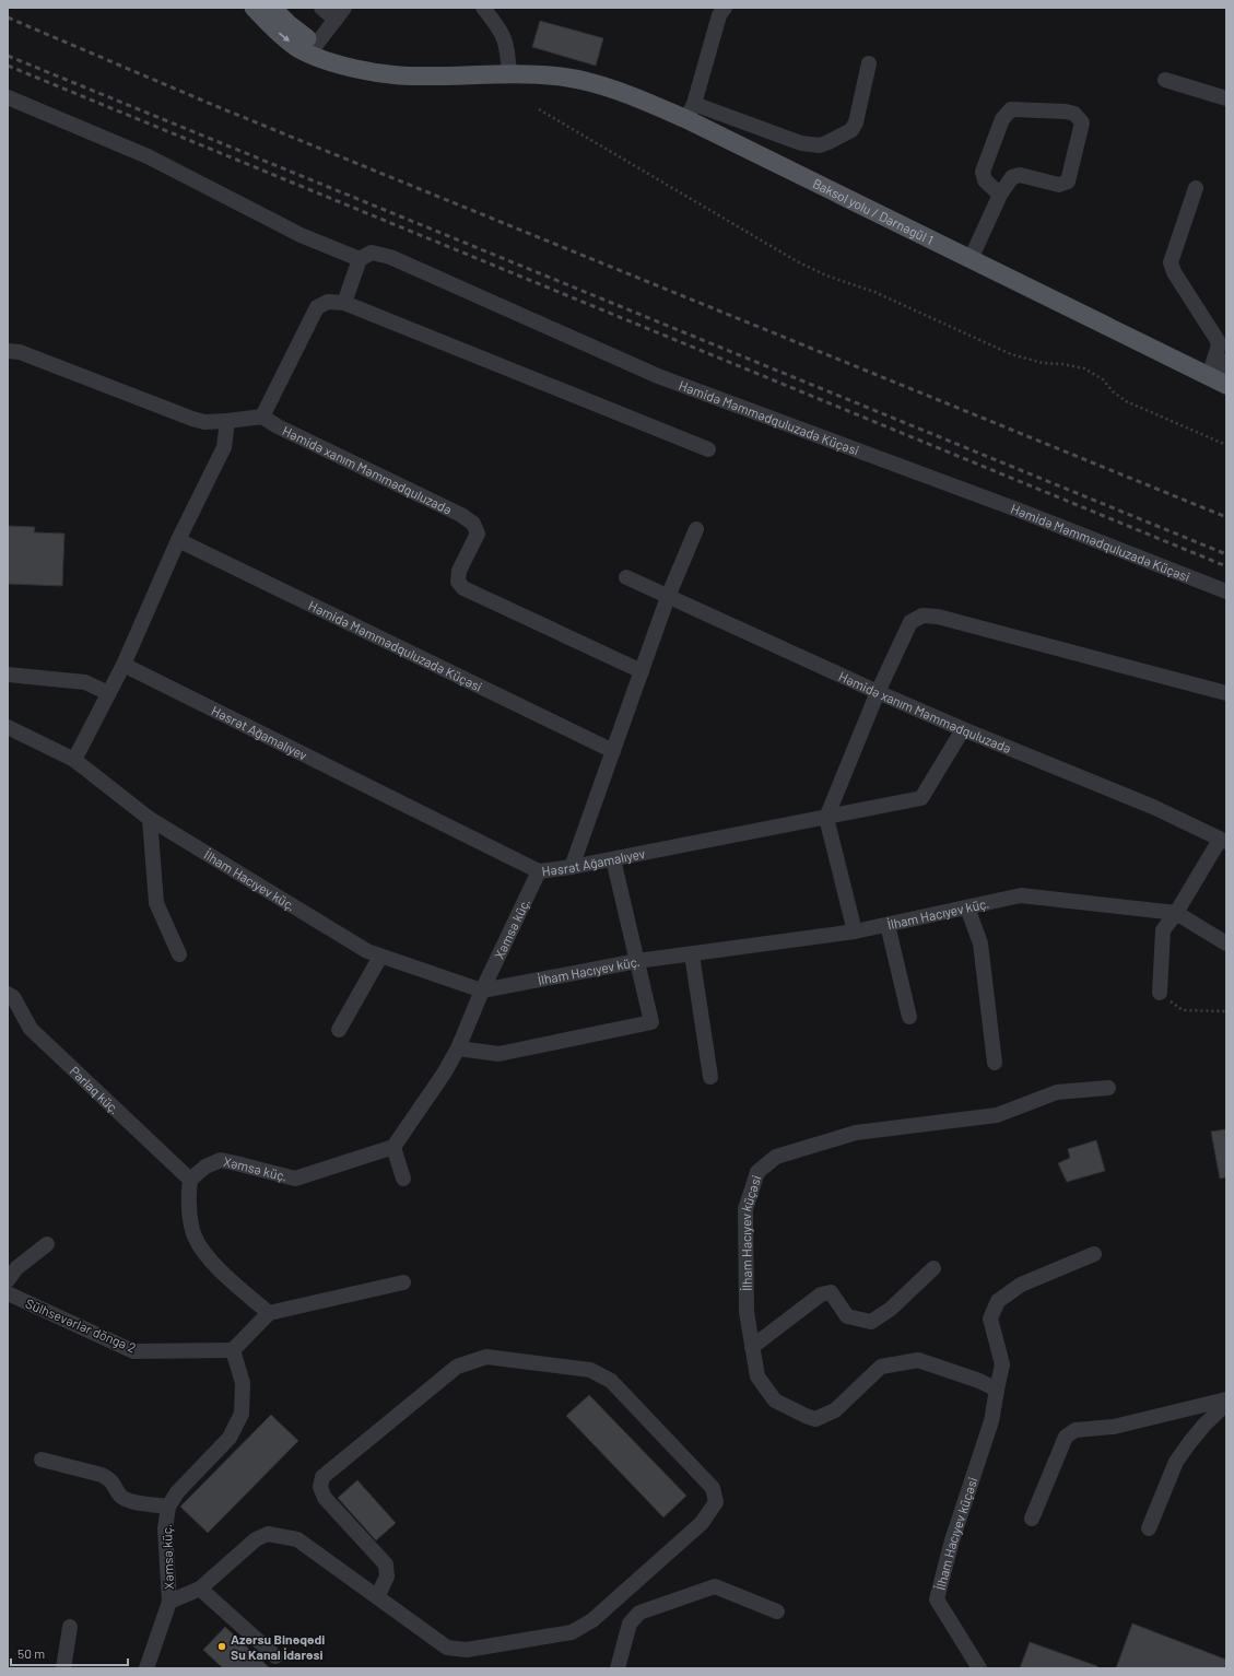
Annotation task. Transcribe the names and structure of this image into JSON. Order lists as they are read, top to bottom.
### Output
{
  "streets": {
    "main road": ["Baksol yolu / Dərnəgül 1"],
    "street": [
      "Həmidə Məmmədquluzadə Küçəsi",
      "Həmidə xanım Məmmədquluzadə",
      "Həsrət Ağamalıyev",
      "İlham Hacıyev küç.",
      "Xəmsə küç.",
      "Parlaq küç.",
      "İlham Hacıyev küçəsi",
      "Sülhsevərlər döngə 2"
    ]
  },
  "crossings": [
    ["Həmidə xanım Məmmədquluzadə", "Həsrət Ağamalıyev"],
    ["Həsrət Ağamalıyev", "Xəmsə küç."],
    ["İlham Hacıyev küç.", "Xəmsə küç."],
    ["Xəmsə küç.", "Parlaq küç."],
    ["Xəmsə küç.", "Sülhsevərlər döngə 2"]
  ],
  "places": ["Azərsu Binəqədi Su Kanal İdarəsi"],
  "scale_bar": "50 m"
}
